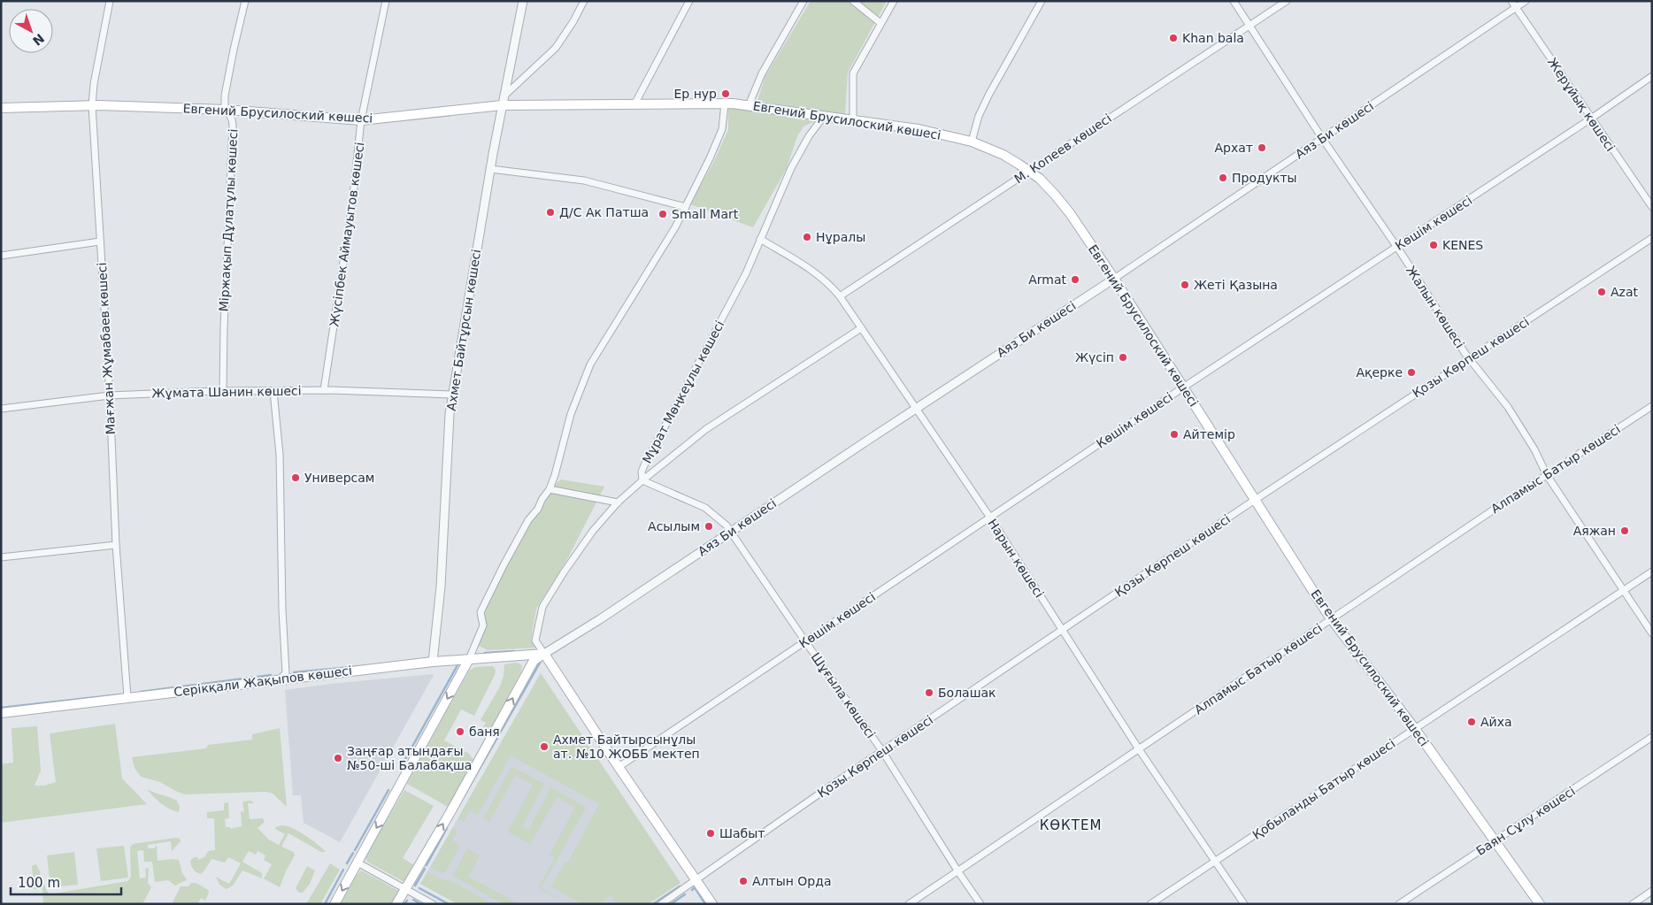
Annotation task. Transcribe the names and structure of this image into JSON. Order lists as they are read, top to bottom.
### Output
{
  "streets": {
    "main road": ["Евгений Брусилоский көшесі", "Серікқали Жақыпов көшесі"],
    "street": [
      "Жерұйық көшесі",
      "Аяз Би көшесі",
      "М. Копеев көшесі",
      "Міржақып Дұлатұлы көшесі",
      "Көшім көшесі",
      "Жүсіпбек Аймауытов көшесі",
      "Жалын көшесі",
      "Ахмет Байтұрсын көшесі",
      "Мағжан Жұмабаев көшесі",
      "Қозы Көрпеш көшесі",
      "Жұмата Шанин көшесі",
      "Мұрат Мөңкеұлы көшесі",
      "Алпамыс Батыр көшесі",
      "Нарын көшесі",
      "Шұғыла көшесі",
      "Қобыланды Батыр көшесі",
      "Баян Сұлу көшесі"
    ]
  },
  "crossings": [
    ["Жерұйық көшесі", "Аяз Би көшесі"],
    ["Жерұйық көшесі", "Көшім көшесі"],
    ["Евгений Брусилоский көшесі", "Аяз Би көшесі"],
    ["Евгений Брусилоский көшесі", "М. Копеев көшесі"],
    ["Евгений Брусилоский көшесі", "Міржақып Дұлатұлы көшесі"],
    ["Евгений Брусилоский көшесі", "Көшім көшесі"],
    ["Евгений Брусилоский көшесі", "Жүсіпбек Аймауытов көшесі"],
    ["Евгений Брусилоский көшесі", "Ахмет Байтұрсын көшесі"],
    ["Евгений Брусилоский көшесі", "Мағжан Жұмабаев көшесі"],
    ["Евгений Брусилоский көшесі", "Қозы Көрпеш көшесі"],
    ["Евгений Брусилоский көшесі", "Мұрат Мөңкеұлы көшесі"],
    ["Евгений Брусилоский көшесі", "Алпамыс Батыр көшесі"],
    ["Евгений Брусилоский көшесі", "Қобыланды Батыр көшесі"],
    ["Евгений Брусилоский көшесі", "Баян Сұлу көшесі"],
    ["Аяз Би көшесі", "Жалын көшесі"],
    ["Аяз Би көшесі", "Мұрат Мөңкеұлы көшесі"],
    ["Аяз Би көшесі", "Нарын көшесі"],
    ["Аяз Би көшесі", "Серікқали Жақыпов көшесі"],
    ["Аяз Би көшесі", "Шұғыла көшесі"],
    ["М. Копеев көшесі", "Жалын көшесі"],
    ["М. Копеев көшесі", "Нарын көшесі"],
    ["Міржақып Дұлатұлы көшесі", "Жұмата Шанин көшесі"],
    ["Көшім көшесі", "Жалын көшесі"],
    ["Көшім көшесі", "Нарын көшесі"],
    ["Көшім көшесі", "Шұғыла көшесі"],
    ["Жүсіпбек Аймауытов көшесі", "Жұмата Шанин көшесі"],
    ["Жалын көшесі", "Қозы Көрпеш көшесі"],
    ["Жалын көшесі", "Алпамыс Батыр көшесі"],
    ["Жалын көшесі", "Қобыланды Батыр көшесі"],
    ["Ахмет Байтұрсын көшесі", "Жұмата Шанин көшесі"],
    ["Ахмет Байтұрсын көшесі", "Серікқали Жақыпов көшесі"],
    ["Мағжан Жұмабаев көшесі", "Жұмата Шанин көшесі"],
    ["Мағжан Жұмабаев көшесі", "Серікқали Жақыпов көшесі"],
    ["Қозы Көрпеш көшесі", "Нарын көшесі"],
    ["Қозы Көрпеш көшесі", "Шұғыла көшесі"],
    ["Мұрат Мөңкеұлы көшесі", "Нарын көшесі"],
    ["Мұрат Мөңкеұлы көшесі", "Серікқали Жақыпов көшесі"],
    ["Мұрат Мөңкеұлы көшесі", "Шұғыла көшесі"],
    ["Алпамыс Батыр көшесі", "Нарын көшесі"],
    ["Алпамыс Батыр көшесі", "Шұғыла көшесі"],
    ["Нарын көшесі", "Қобыланды Батыр көшесі"]
  ],
  "districts": ["КӨКТЕМ"],
  "places": [
    "Khan bala",
    "Ер нур",
    "Архат",
    "Продукты",
    "Д/С Ак Патша",
    "Small Mart",
    "Нұралы",
    "KENES",
    "Armat",
    "Жеті Қазына",
    "Azat",
    "Жүсіп",
    "Ақерке",
    "Айтемір",
    "Универсам",
    "Асылым",
    "Аяжан",
    "Болашак",
    "Айха",
    "баня",
    "Ахмет Байтырсынұлы ат. №10 ЖОББ мектеп",
    "Заңғар атындағы №50-ші Балабақша",
    "Шабыт",
    "Алтын Орда"
  ],
  "scale_bar": "100 m",
  "north": "bottom right"
}
